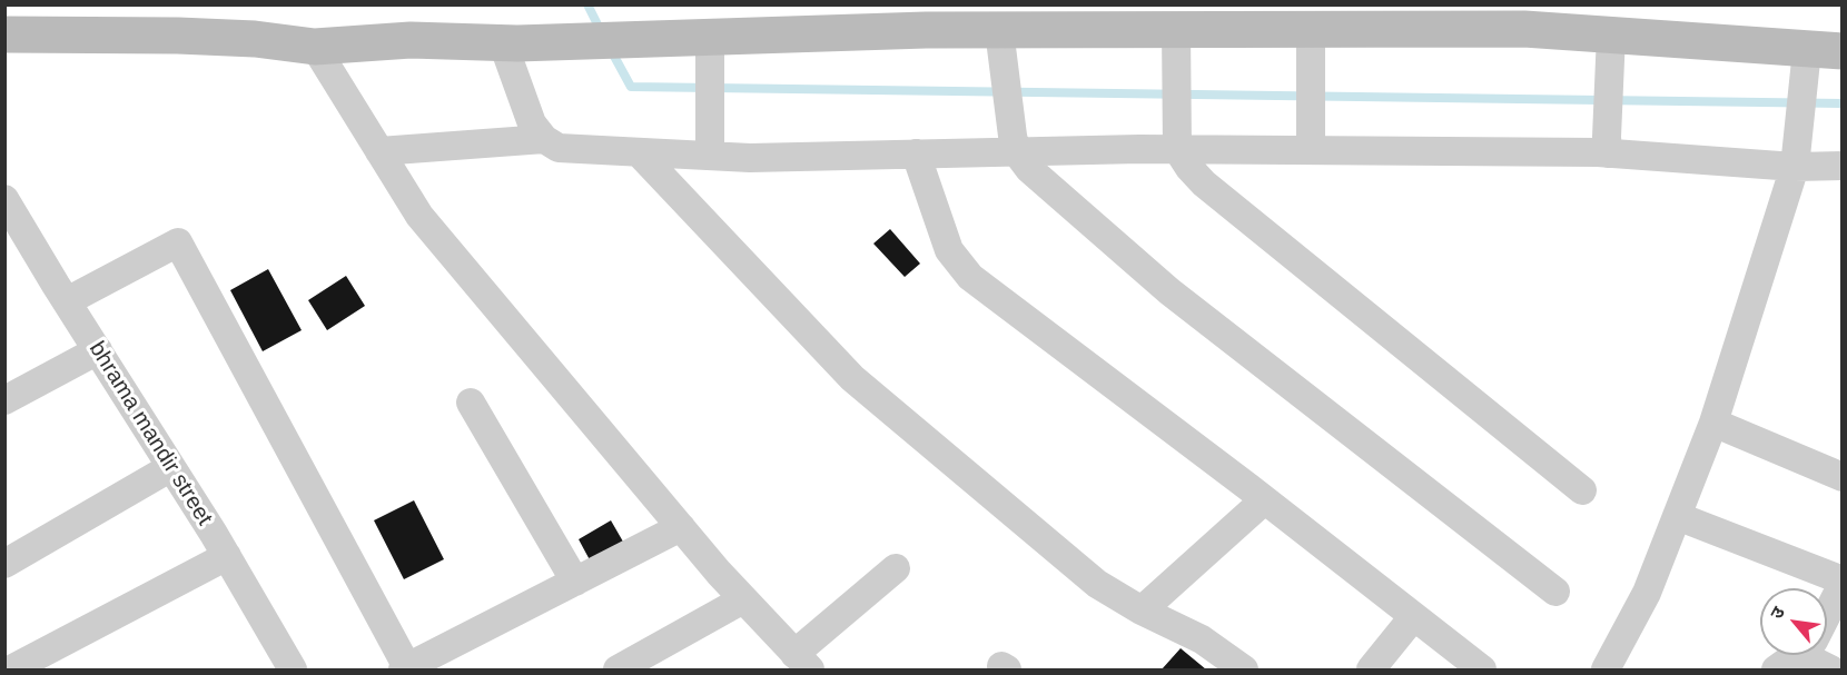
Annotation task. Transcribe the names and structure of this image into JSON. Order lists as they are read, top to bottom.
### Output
{
  "streets": {
    "street": ["bhrama mandir street"]
  },
  "north": "top left"
}
